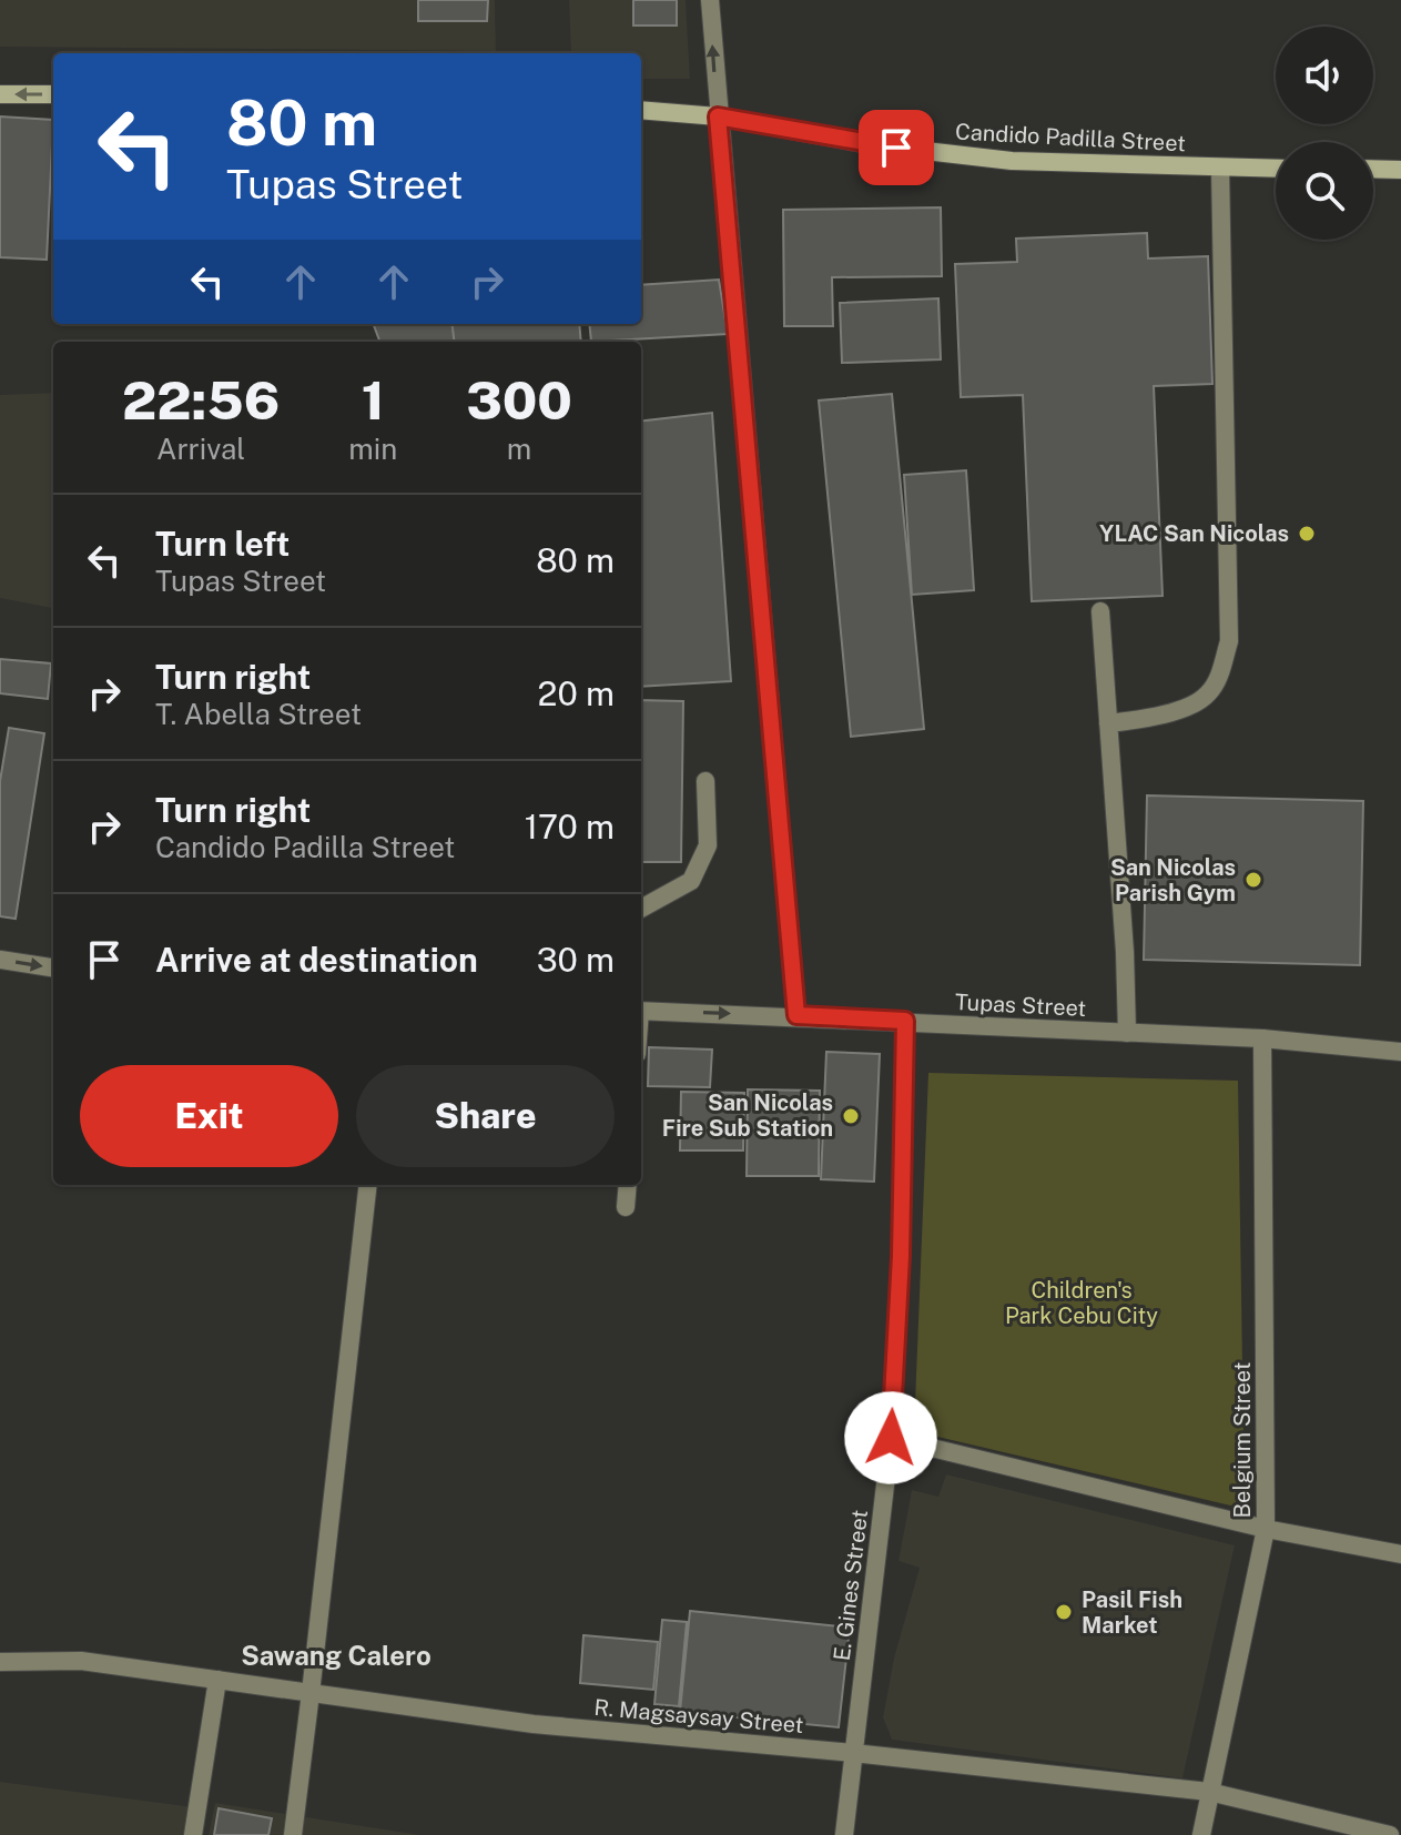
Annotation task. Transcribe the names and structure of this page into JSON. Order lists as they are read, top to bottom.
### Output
{
  "streets": {
    "main road": ["Candido Padilla Street"],
    "street": [
      "Tupas Street",
      "Belgium Street",
      "E. Gines Street",
      "R. Magsaysay Street"
    ]
  },
  "crossings": [
    ["Tupas Street", "Belgium Street"],
    ["Tupas Street", "E. Gines Street"],
    ["Belgium Street", "R. Magsaysay Street"],
    ["E. Gines Street", "R. Magsaysay Street"]
  ],
  "districts": ["Sawang Calero"],
  "parks": ["Children's Park Cebu City"],
  "places": [
    "YLAC San Nicolas",
    "San Nicolas Parish Gym",
    "San Nicolas Fire Sub Station",
    "Pasil Fish Market"
  ],
  "page": {
    "turn": ["80 m", "Tupas Street"],
    "eta": [
      "22:56",
      "Arrival",
      "1",
      "min",
      "300",
      "m"
    ],
    "list": [
      {
        "name": "Turn left",
        "note": "Tupas Street",
        "value": "80 m"
      },
      {
        "name": "Turn right",
        "note": "T. Abella Street",
        "value": "20 m"
      },
      {
        "name": "Turn right",
        "note": "Candido Padilla Street",
        "value": "170 m"
      },
      {
        "name": "Arrive at destination",
        "value": "30 m"
      }
    ],
    "buttons": ["Exit", "Share"]
  }
}
